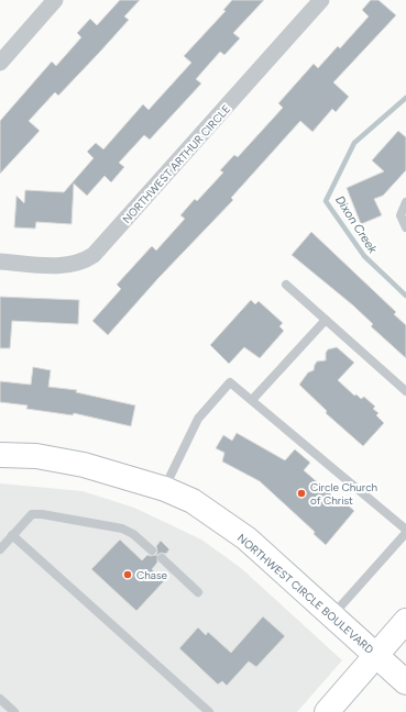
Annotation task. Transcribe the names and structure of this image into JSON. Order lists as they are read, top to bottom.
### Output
{
  "streets": {
    "main road": ["NORTHWEST CIRCLE BOULEVARD"],
    "street": ["NORTHWEST ARTHUR CIRCLE"]
  },
  "water": ["Dixon Creek"],
  "places": ["Circle Church of Christ", "Chase"]
}
